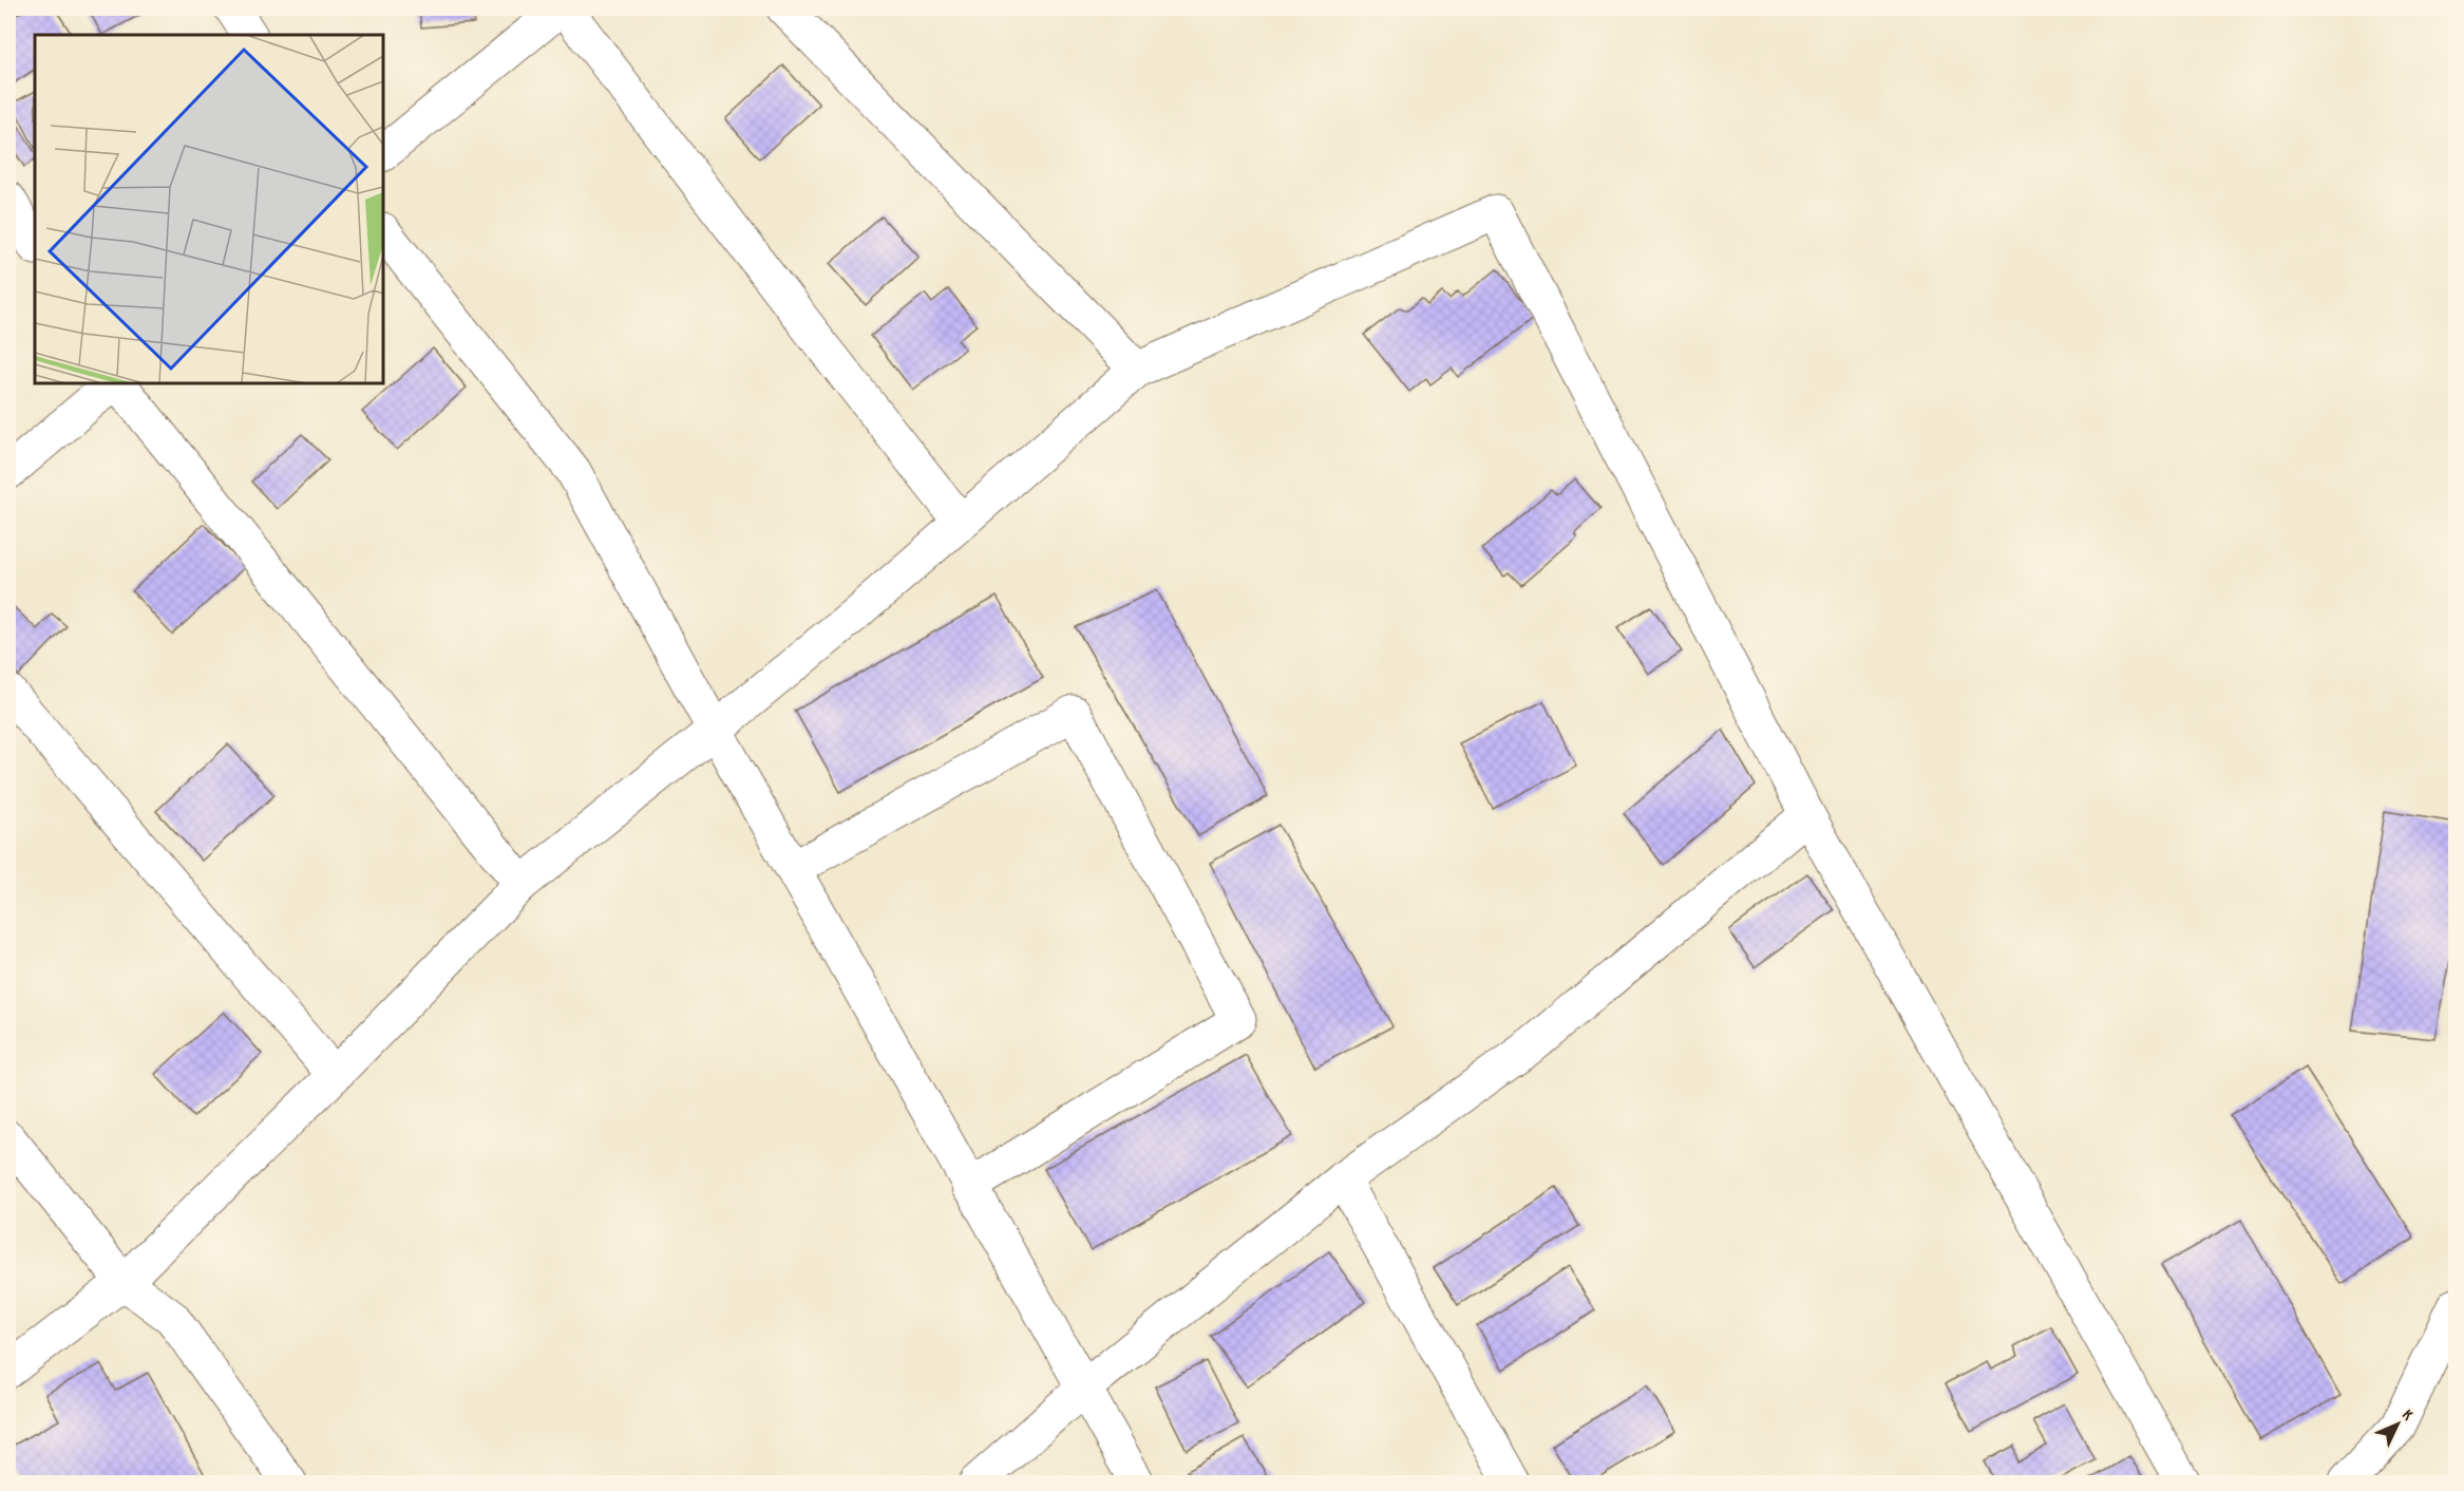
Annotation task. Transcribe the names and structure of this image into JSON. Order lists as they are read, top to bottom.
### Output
{
  "north": "top right"
}
